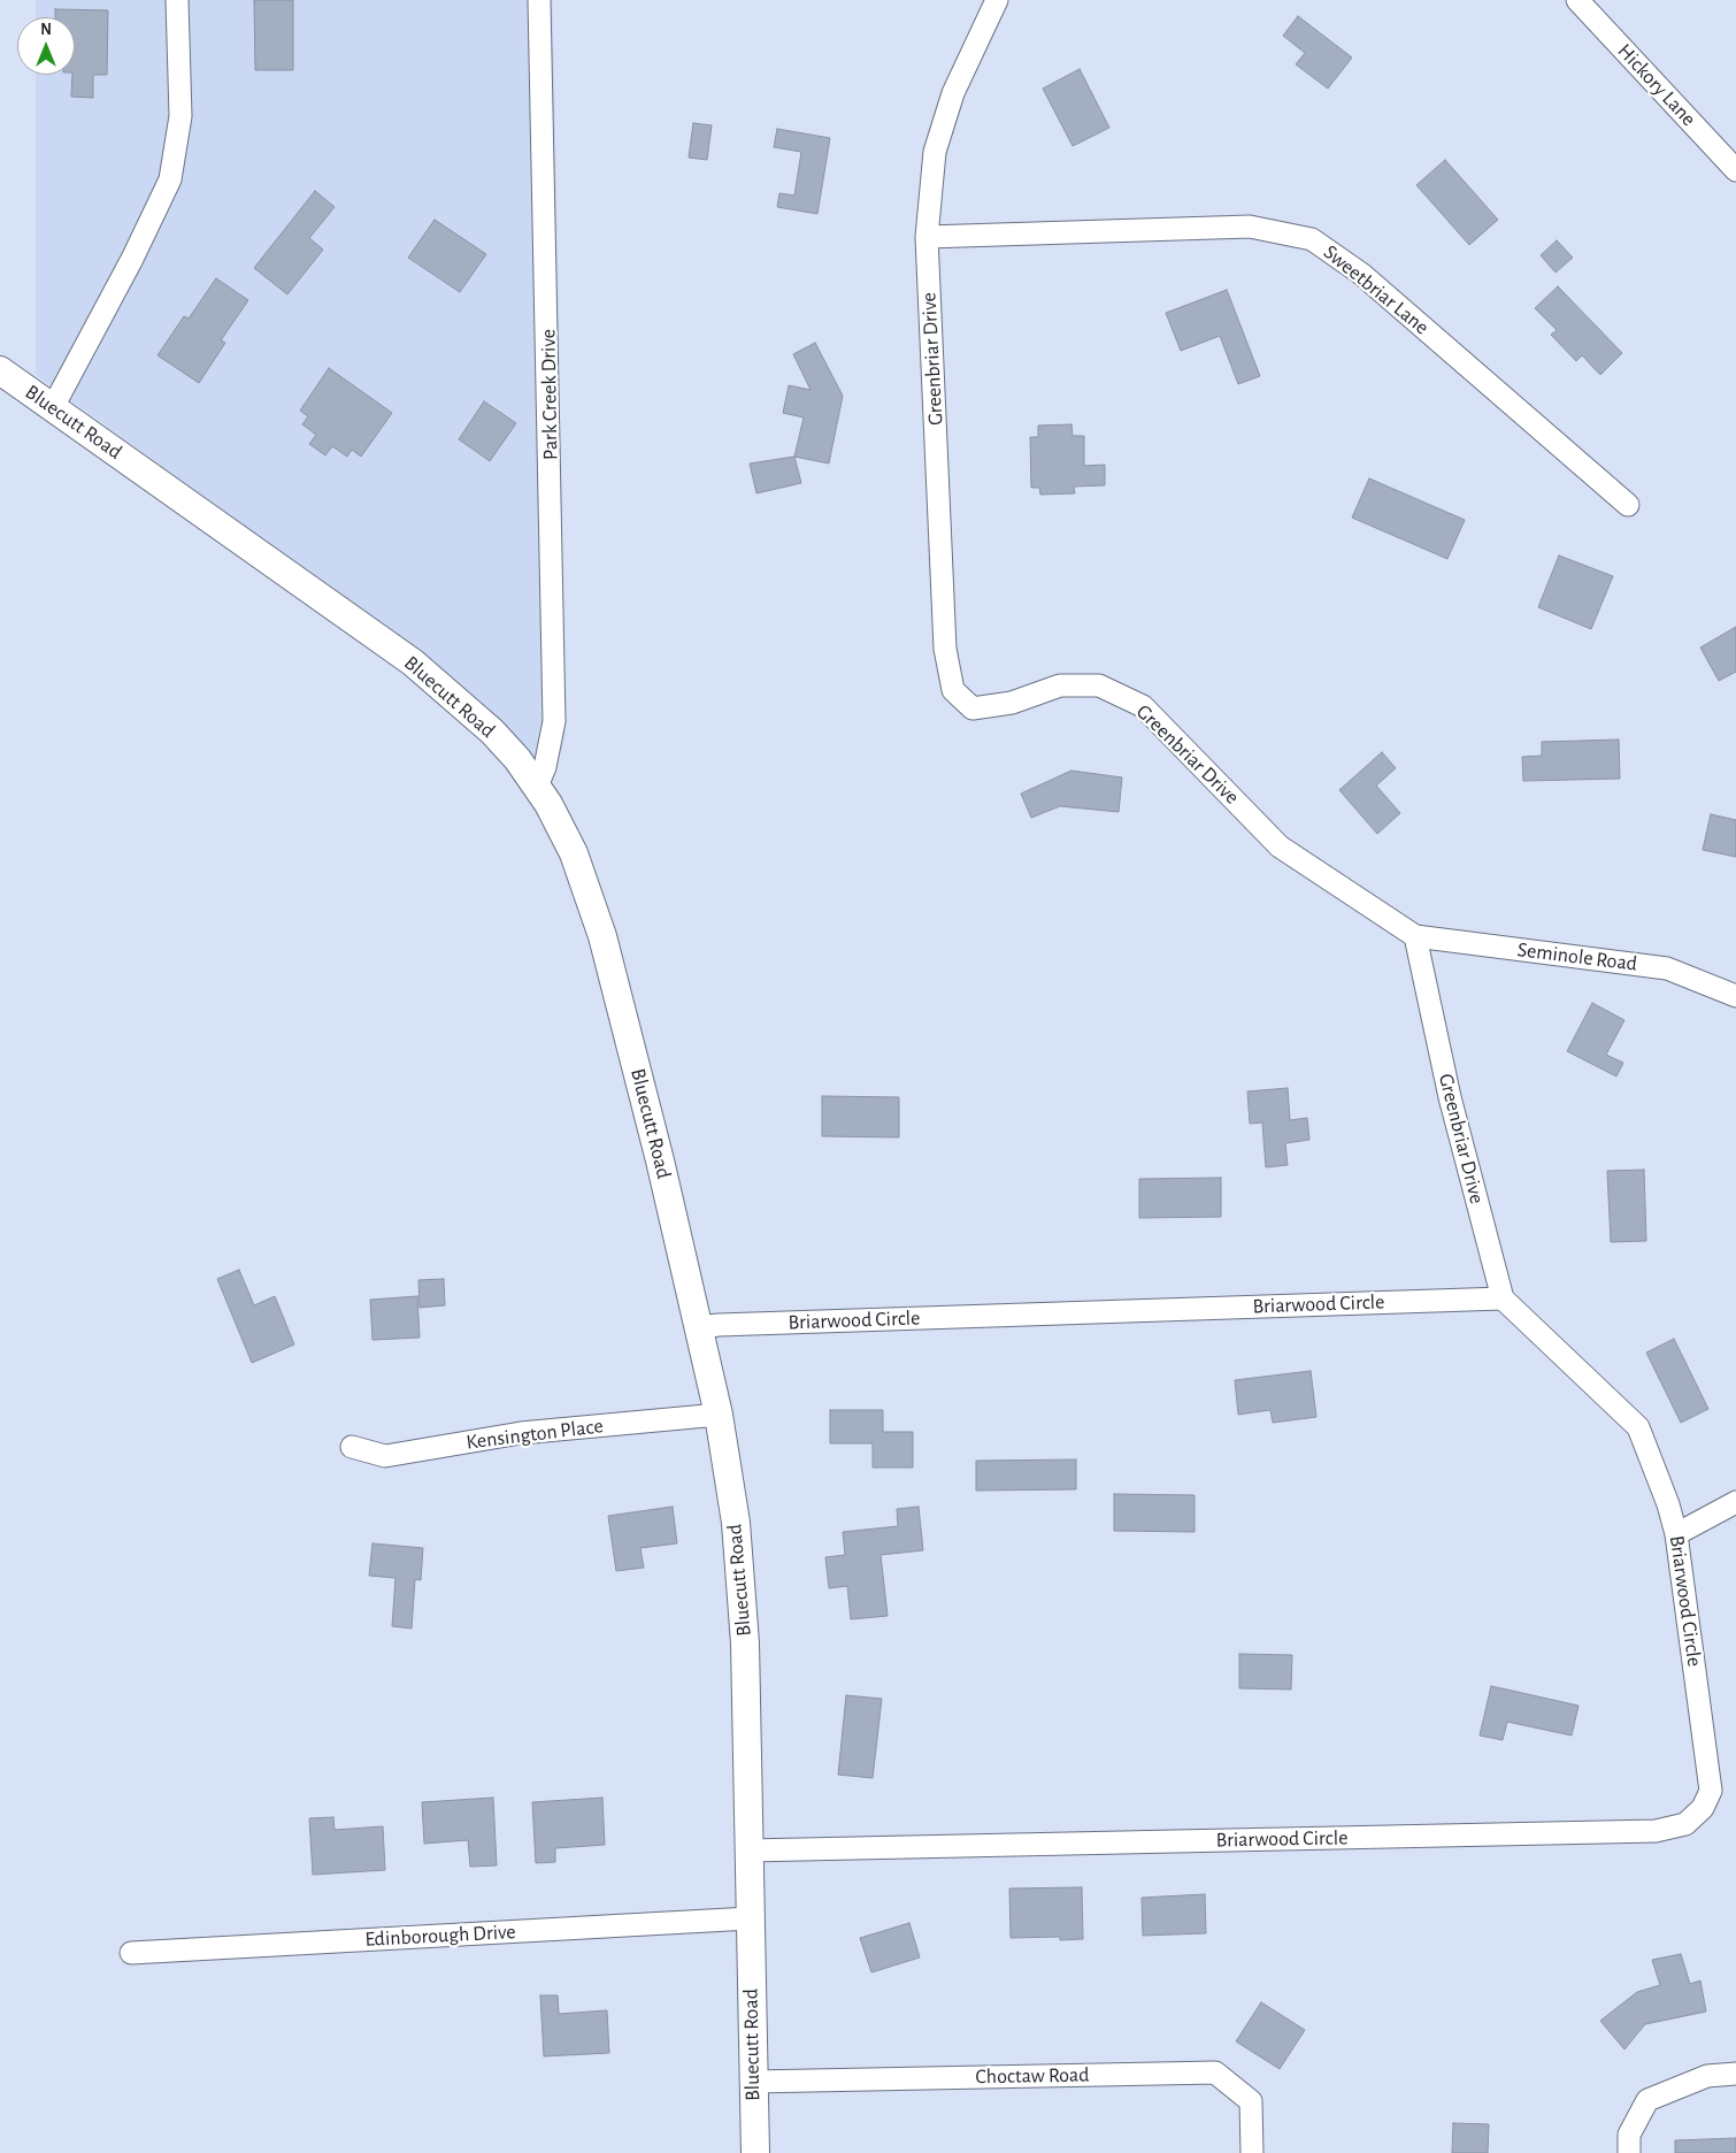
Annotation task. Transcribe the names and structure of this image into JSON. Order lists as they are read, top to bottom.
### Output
{
  "streets": {
    "street": [
      "Hickory Lane",
      "Sweetbriar Lane",
      "Greenbriar Drive",
      "Park Creek Drive",
      "Bluecutt Road",
      "Seminole Road",
      "Briarwood Circle",
      "Kensington Place",
      "Edinborough Drive",
      "Choctaw Road"
    ]
  },
  "crossings": [
    ["Sweetbriar Lane", "Greenbriar Drive"],
    ["Greenbriar Drive", "Seminole Road"],
    ["Greenbriar Drive", "Briarwood Circle"],
    ["Park Creek Drive", "Bluecutt Road"],
    ["Bluecutt Road", "Briarwood Circle"],
    ["Bluecutt Road", "Kensington Place"],
    ["Bluecutt Road", "Edinborough Drive"],
    ["Bluecutt Road", "Choctaw Road"]
  ],
  "north": "top"
}
